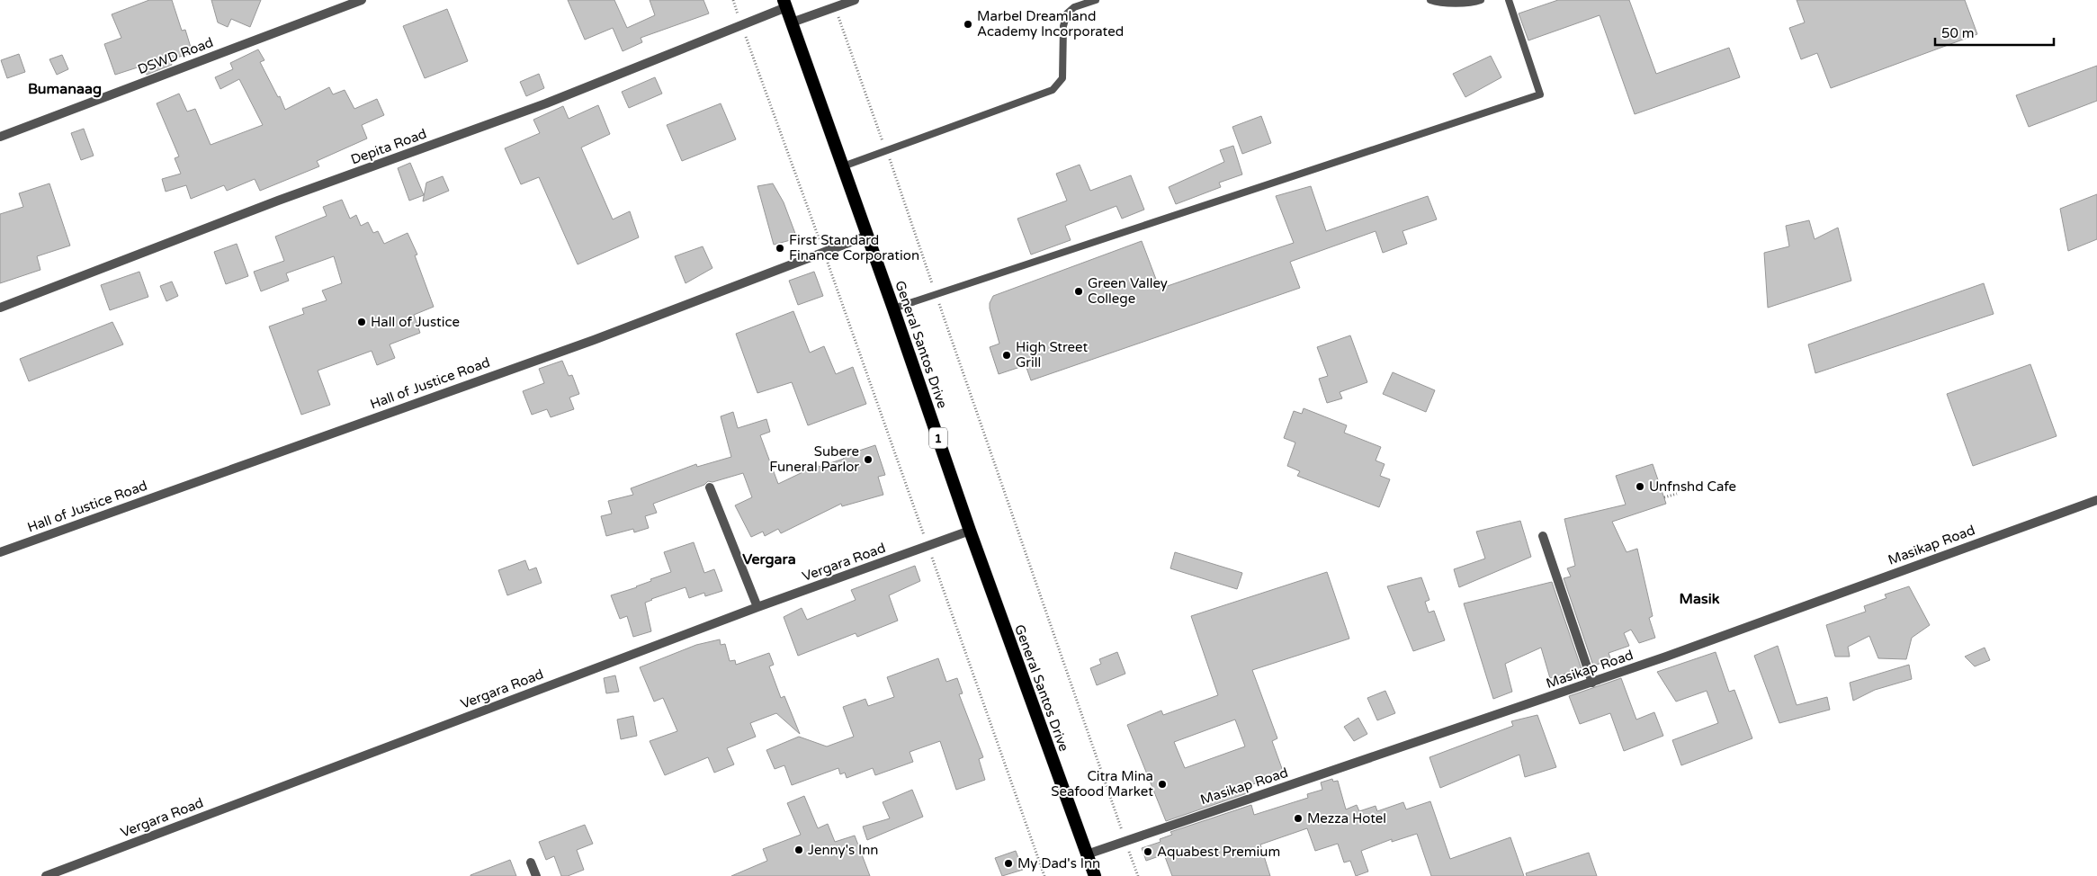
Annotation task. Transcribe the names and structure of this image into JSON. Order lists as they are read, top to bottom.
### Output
{
  "streets": {
    "highway": ["General Santos Drive", "1"],
    "street": [
      "DSWD Road",
      "Depita Road",
      "Hall of Justice Road",
      "Masikap Road",
      "Vergara Road"
    ]
  },
  "crossings": [
    ["Depita Road", "General Santos Drive"],
    ["General Santos Drive", "Hall of Justice Road"],
    ["General Santos Drive", "Masikap Road"],
    ["General Santos Drive", "Vergara Road"]
  ],
  "districts": ["Bumanaag", "Vergara", "Masik"],
  "places": [
    "Marbel Dreamland Academy Incorporated",
    "First Standard Finance Corporation",
    "Green Valley College",
    "Hall of Justice",
    "High Street Grill",
    "Subere Funeral Parlor",
    "Unfnshd Cafe",
    "Citra Mina Seafood Market",
    "Mezza Hotel",
    "Jenny's Inn",
    "Aquabest Premium",
    "My Dad's Inn"
  ],
  "scale_bar": "50 m"
}
